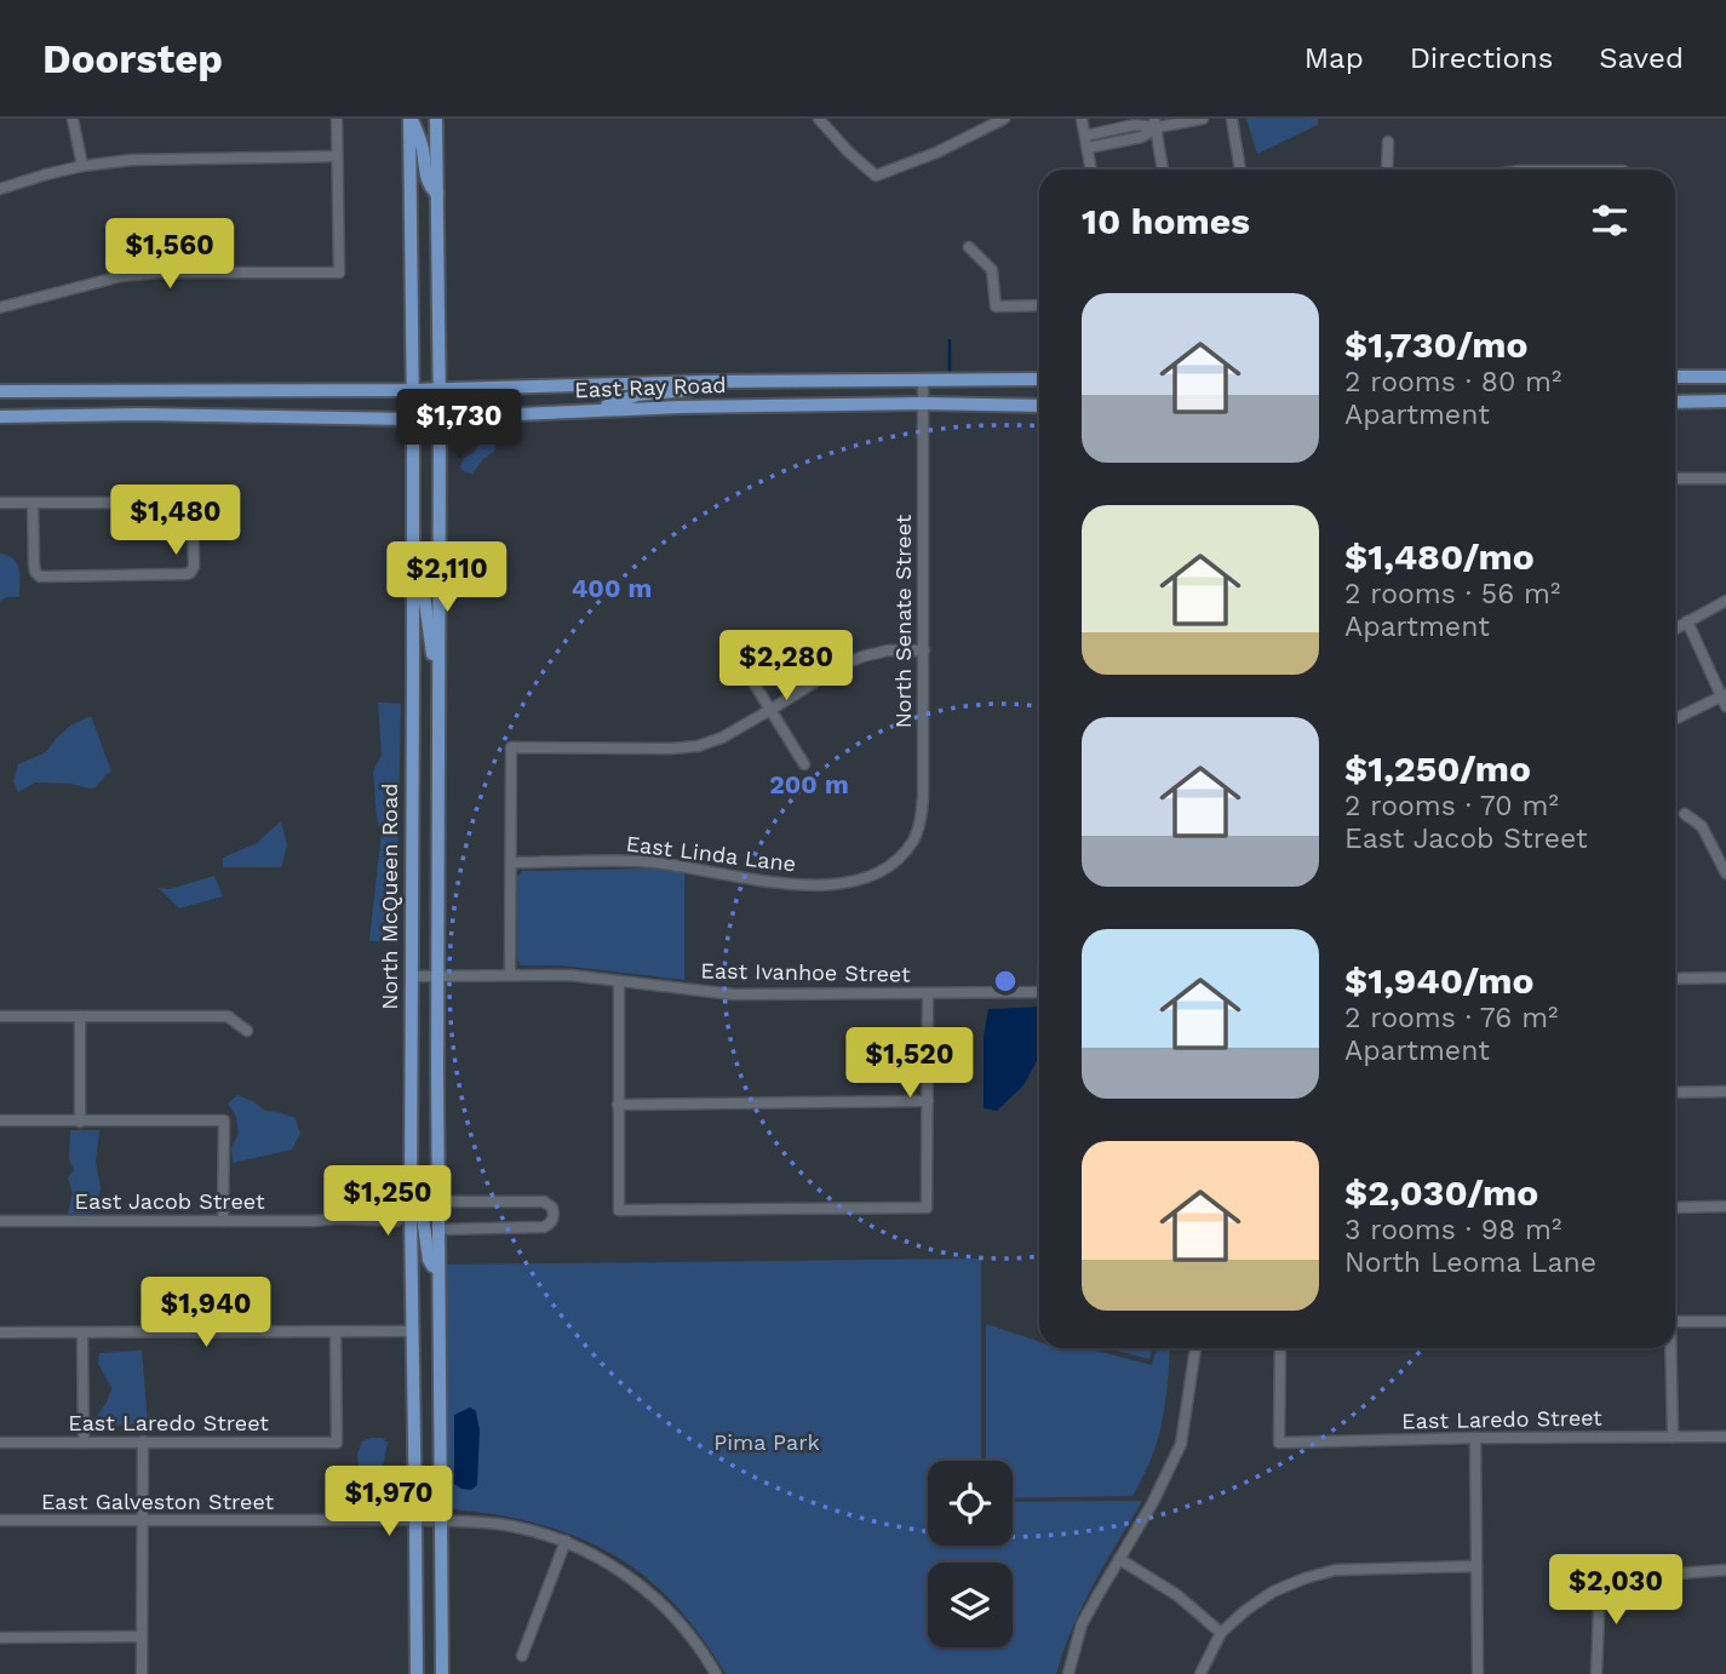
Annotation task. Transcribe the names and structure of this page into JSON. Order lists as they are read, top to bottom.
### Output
{
  "streets": {
    "main road": ["East Ray Road", "North McQueen Road"],
    "street": [
      "North Senate Street",
      "East Linda Lane",
      "East Ivanhoe Street",
      "East Jacob Street",
      "East Laredo Street",
      "East Galveston Street"
    ]
  },
  "crossings": [
    ["East Ray Road", "North Senate Street"],
    ["East Ray Road", "North McQueen Road"],
    ["North Senate Street", "East Linda Lane"],
    ["North McQueen Road", "East Ivanhoe Street"],
    ["North McQueen Road", "East Jacob Street"],
    ["North McQueen Road", "East Galveston Street"]
  ],
  "parks": ["Pima Park"],
  "page": {
    "header": "Doorstep",
    "nav": ["Map", "Directions", "Saved"],
    "heading": "10 homes",
    "price": [
      "$1,560",
      "$1,730",
      "$1,480",
      "$2,110",
      "$2,280",
      "$1,520",
      "$1,250",
      "$1,940",
      "$1,970",
      "$2,030"
    ],
    "list": [
      {
        "name": "$1,730/mo",
        "note": "2 rooms · 80 m² · Apartment"
      },
      {
        "name": "$1,480/mo",
        "note": "2 rooms · 56 m² · Apartment"
      },
      {
        "name": "$1,250/mo",
        "note": "2 rooms · 70 m² · East Jacob Street"
      },
      {
        "name": "$1,940/mo",
        "note": "2 rooms · 76 m² · Apartment"
      },
      {
        "name": "$2,030/mo",
        "note": "3 rooms · 98 m² · North Leoma Lane"
      }
    ]
  },
  "rings": ["400 m", "200 m"]
}
